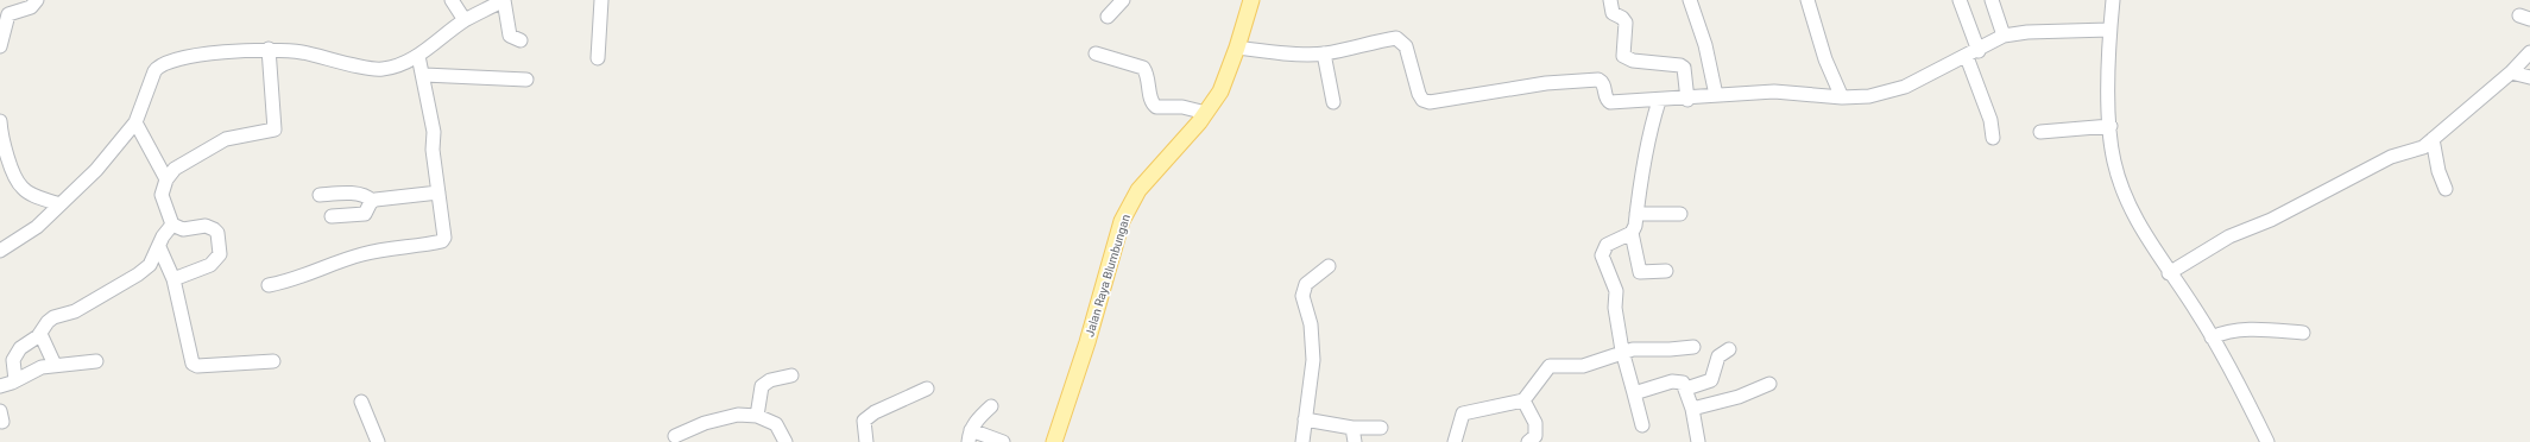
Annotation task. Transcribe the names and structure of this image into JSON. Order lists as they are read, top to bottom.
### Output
{
  "streets": {
    "main road": ["Jalan Raya Blumbungan"]
  }
}
